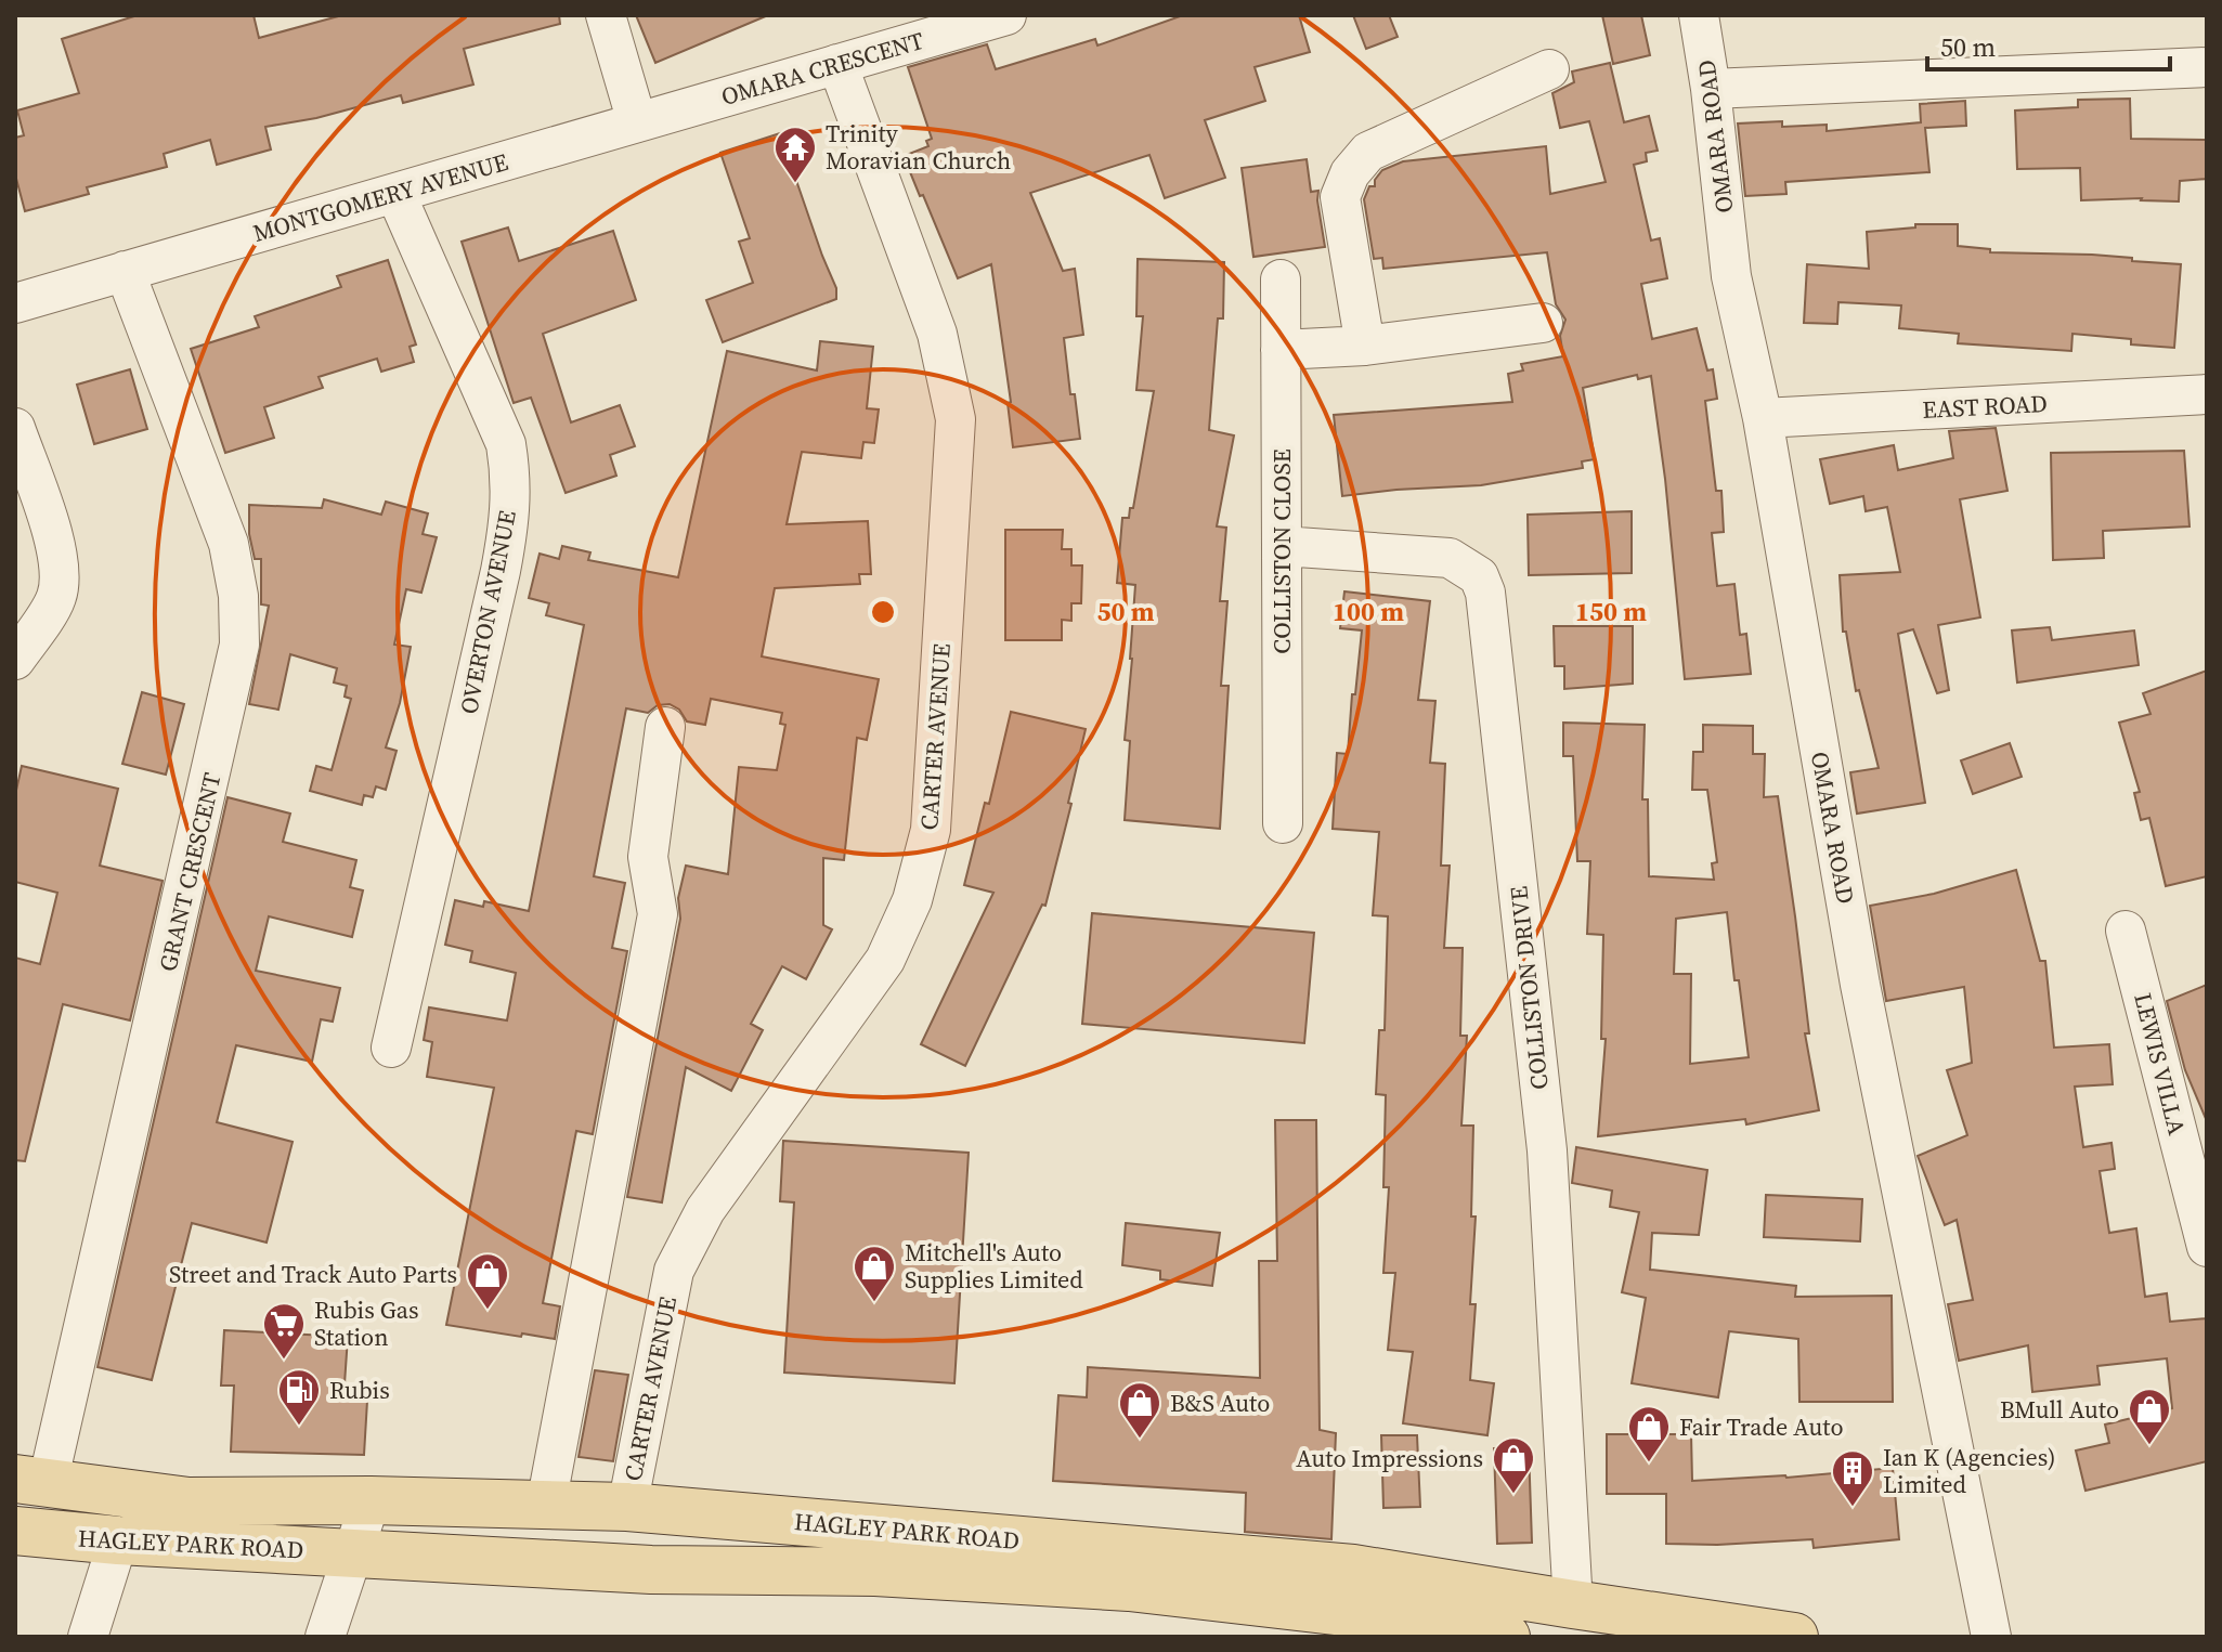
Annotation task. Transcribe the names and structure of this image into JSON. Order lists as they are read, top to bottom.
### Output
{
  "streets": {
    "main road": ["HAGLEY PARK ROAD"],
    "street": [
      "OMARA CRESCENT",
      "OMARA ROAD",
      "MONTGOMERY AVENUE",
      "EAST ROAD",
      "COLLISTON CLOSE",
      "OVERTON AVENUE",
      "CARTER AVENUE",
      "GRANT CRESCENT",
      "COLLISTON DRIVE",
      "LEWIS VILLA"
    ]
  },
  "crossings": [
    ["OMARA CRESCENT", "MONTGOMERY AVENUE"],
    ["OMARA CRESCENT", "CARTER AVENUE"],
    ["OMARA ROAD", "EAST ROAD"],
    ["MONTGOMERY AVENUE", "OVERTON AVENUE"],
    ["MONTGOMERY AVENUE", "GRANT CRESCENT"],
    ["COLLISTON CLOSE", "COLLISTON DRIVE"],
    ["CARTER AVENUE", "HAGLEY PARK ROAD"],
    ["GRANT CRESCENT", "HAGLEY PARK ROAD"],
    ["COLLISTON DRIVE", "HAGLEY PARK ROAD"]
  ],
  "places": {
    "temple": ["Trinity Moravian Church"],
    "shop": [
      "Mitchell's Auto Supplies Limited",
      "Street and Track Auto Parts",
      "B&S Auto",
      "BMull Auto",
      "Fair Trade Auto",
      "Auto Impressions"
    ],
    "supermarket": ["Rubis Gas Station"],
    "fuel station": ["Rubis"],
    "building": ["Ian K (Agencies) Limited"]
  },
  "scale_bar": "50 m",
  "rings": ["50 m", "100 m", "150 m"]
}
